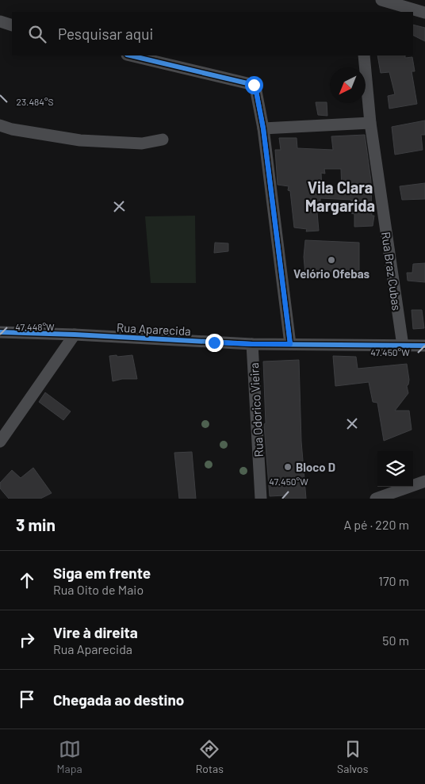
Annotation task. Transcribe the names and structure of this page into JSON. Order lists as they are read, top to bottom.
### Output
{
  "streets": {
    "street": ["Rua Braz Cubas", "Rua Aparecida", "Rua Odorico Vieira"]
  },
  "crossings": [
    ["Rua Braz Cubas", "Rua Aparecida"],
    ["Rua Aparecida", "Rua Odorico Vieira"]
  ],
  "districts": ["Vila Clara Margarida"],
  "places": ["Velório Ofebas", "Bloco D"],
  "north": "bottom left",
  "page": {
    "search": "Pesquisar aqui",
    "heading": ["3 min", "A pé · 220 m"],
    "list": [
      ["Siga em frente", "Rua Oito de Maio", "170 m"],
      ["Vire à direita", "Rua Aparecida", "50 m"],
      "Chegada ao destino"
    ],
    "nav": ["Mapa", "Rotas", "Salvos"]
  },
  "coordinates": ["23.484°S", "47.448°W", "47.450°W"]
}
